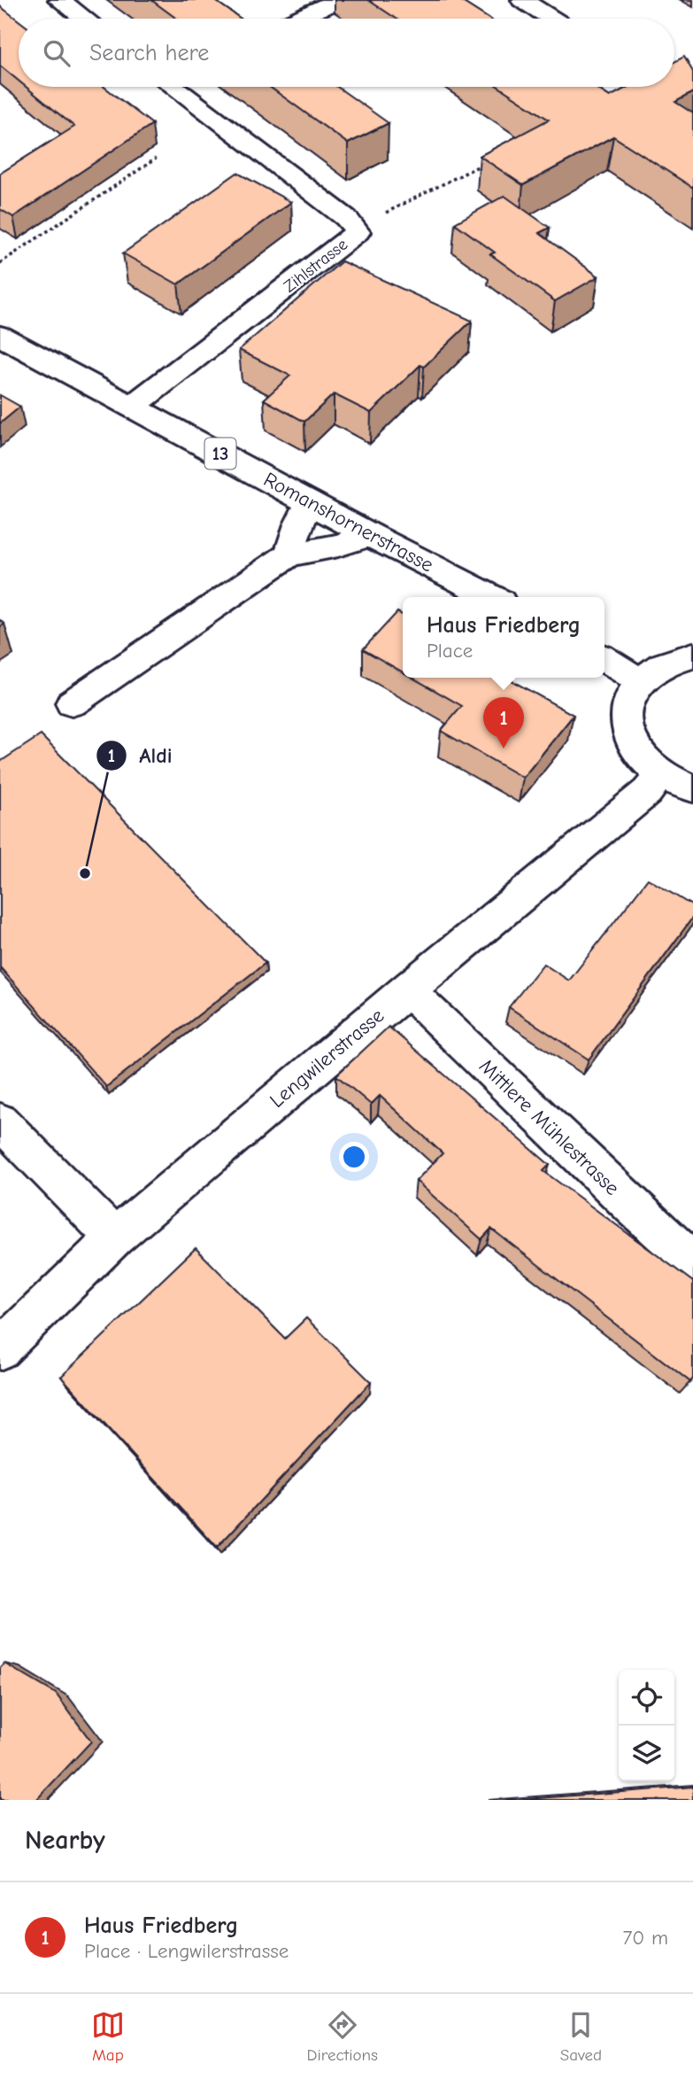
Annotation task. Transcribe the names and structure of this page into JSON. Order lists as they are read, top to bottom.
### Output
{
  "streets": {
    "street": [
      "Zihlstrasse",
      "13",
      "Romanshornerstrasse",
      "Lengwilerstrasse",
      "Mittlere Mühlestrasse"
    ]
  },
  "crossings": [
    ["Zihlstrasse", "Romanshornerstrasse"],
    ["Lengwilerstrasse", "Mittlere Mühlestrasse"]
  ],
  "places": ["Aldi"],
  "page": {
    "search": "Search here",
    "popup": ["Haus Friedberg", "Place"],
    "pins": "1",
    "heading": "Nearby",
    "list": [
      {
        "mark": "1",
        "name": "Haus Friedberg",
        "note": "Place · Lengwilerstrasse",
        "value": "70 m"
      }
    ],
    "nav": ["Map", "Directions", "Saved"]
  }
}
